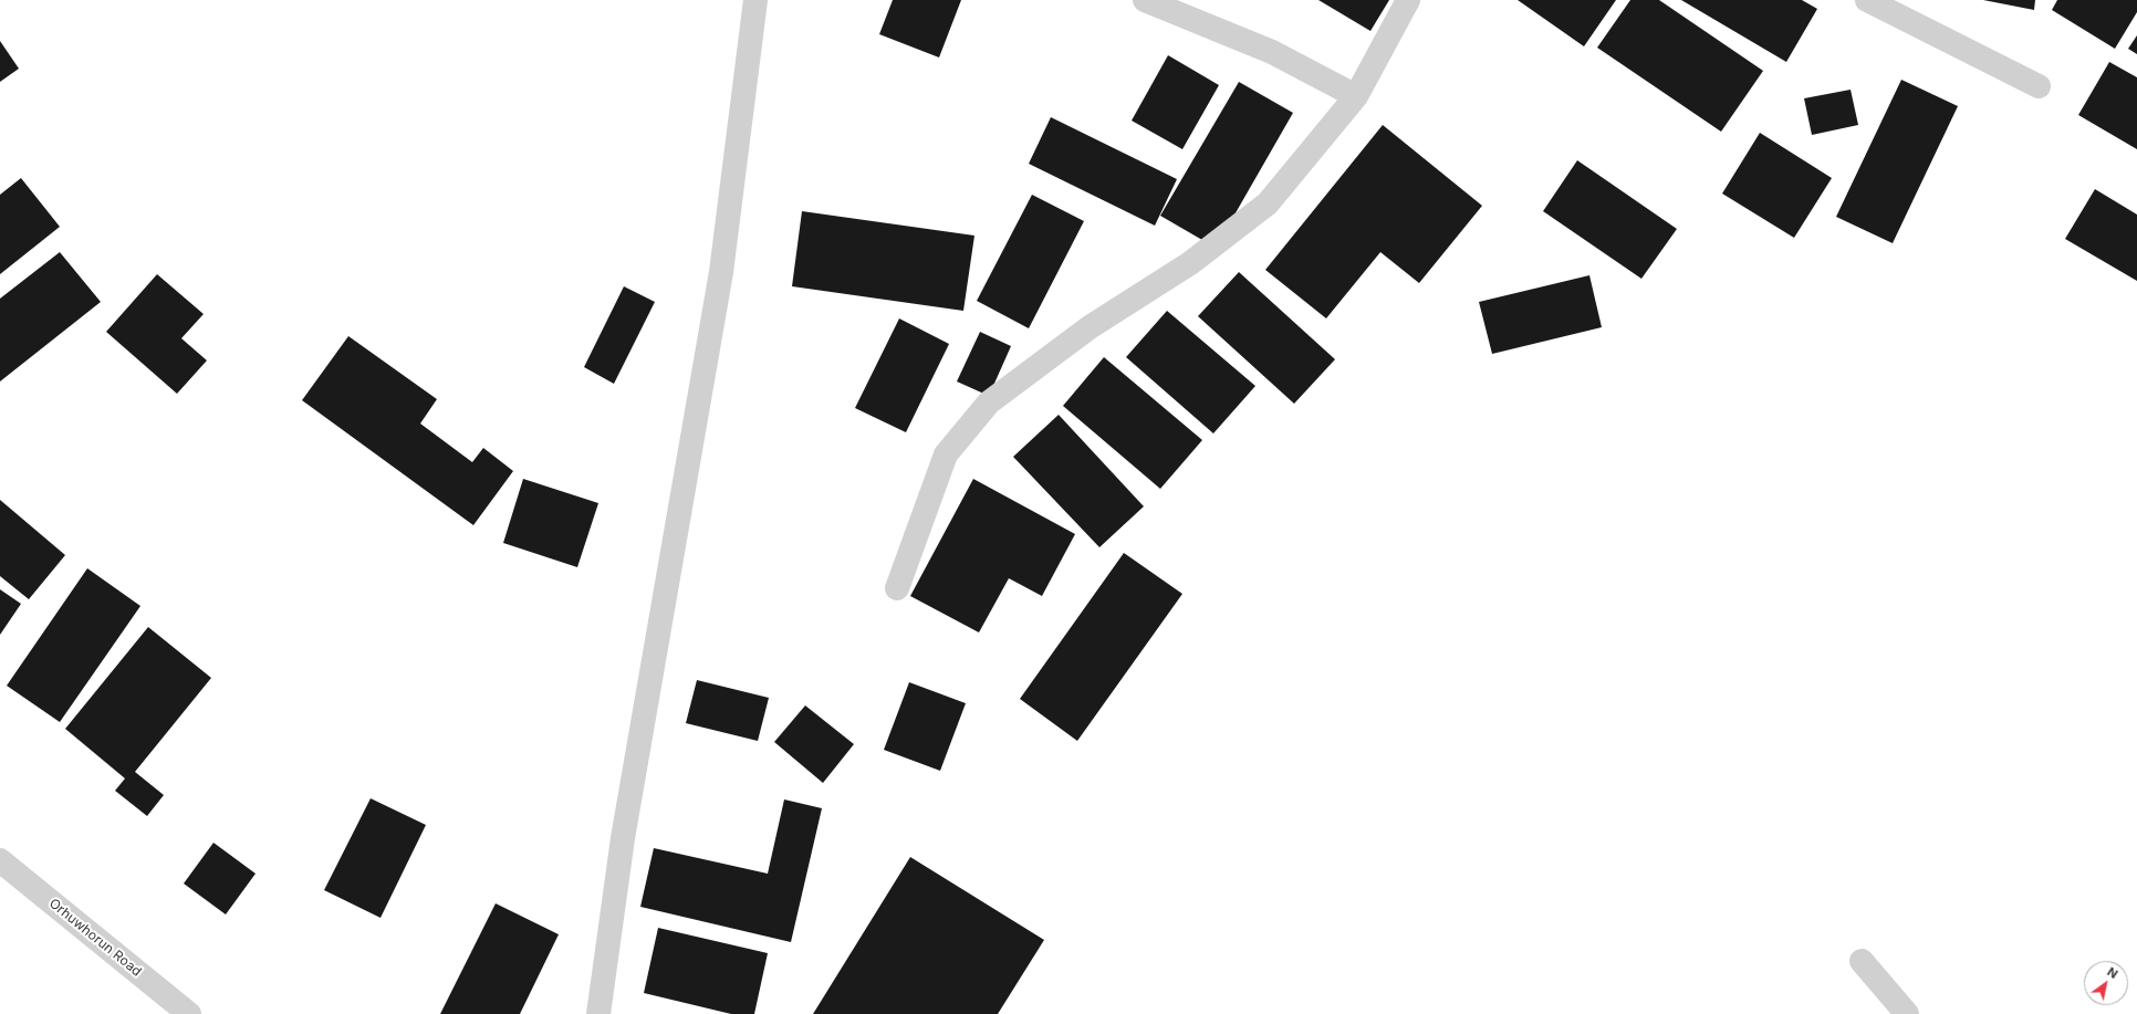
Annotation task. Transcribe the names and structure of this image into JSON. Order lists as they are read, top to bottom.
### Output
{
  "streets": {
    "street": ["Orhuwhorun Road"]
  },
  "north": "top right"
}
